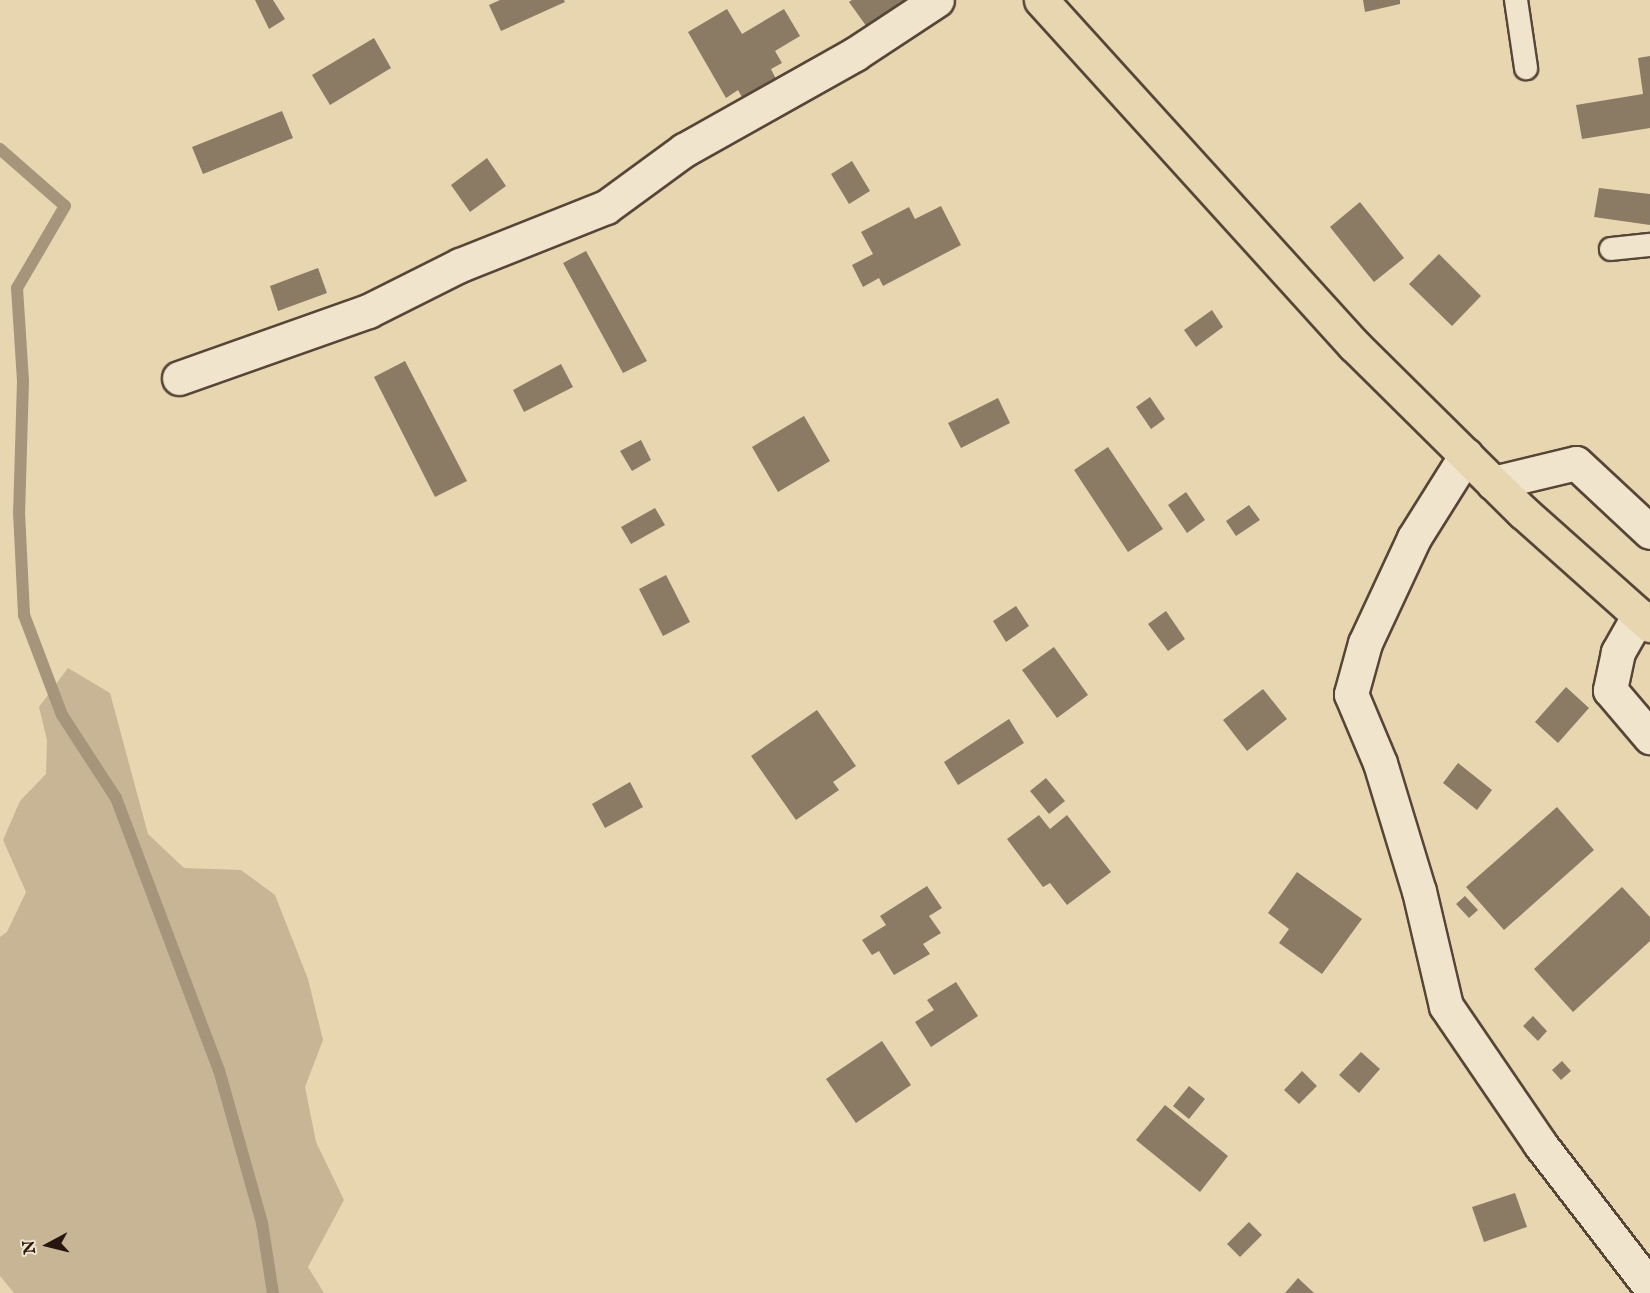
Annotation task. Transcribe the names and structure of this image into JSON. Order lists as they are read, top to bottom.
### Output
{
  "north": "left"
}
